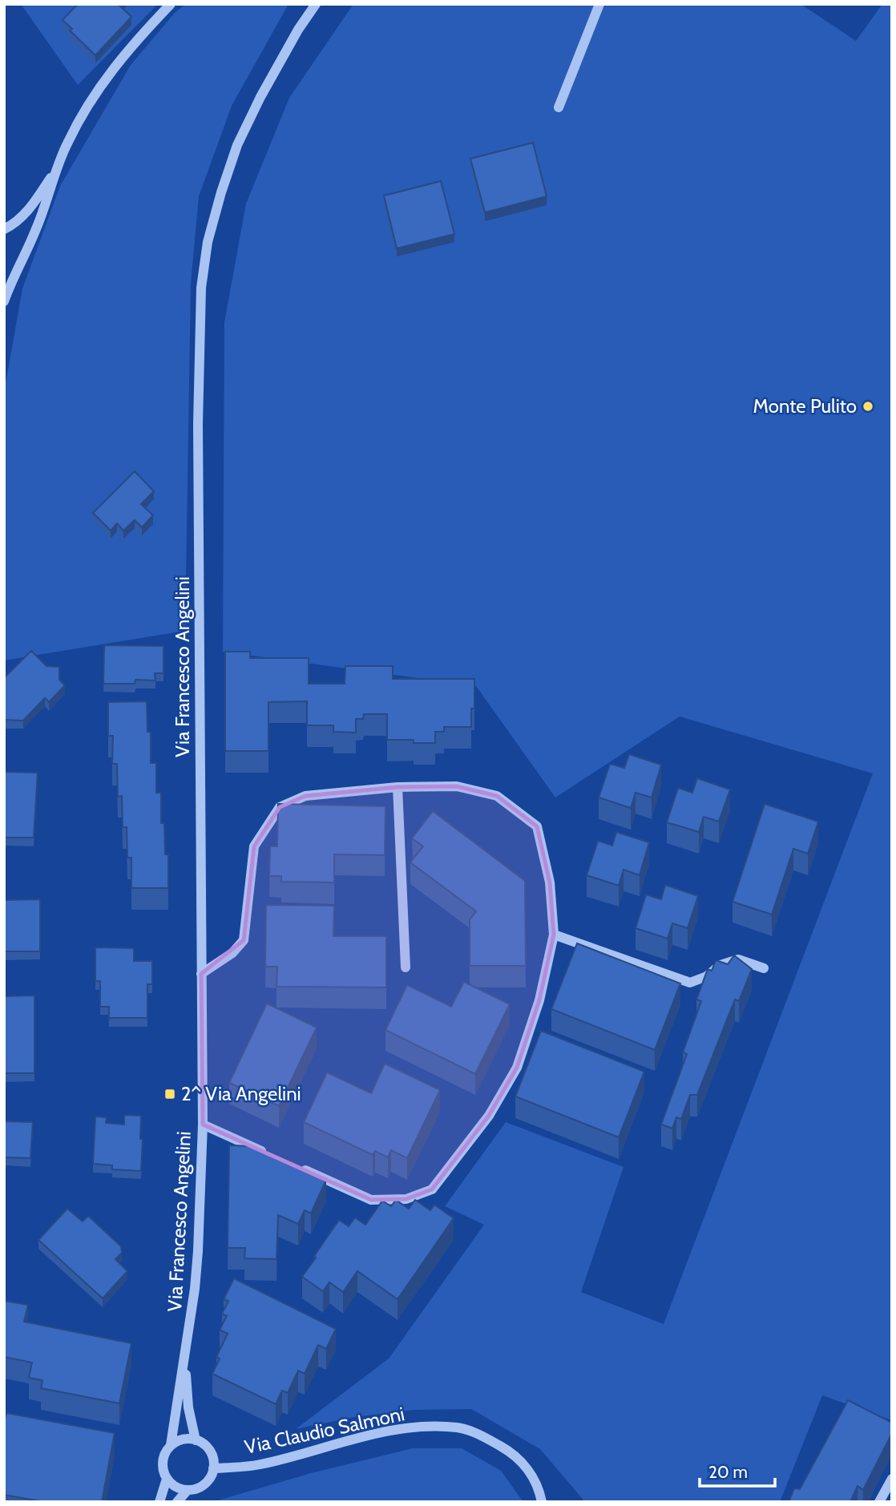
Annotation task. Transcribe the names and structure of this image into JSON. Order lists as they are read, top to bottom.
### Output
{
  "streets": {
    "street": ["Via Francesco Angelini", "Via Claudio Salmoni"]
  },
  "crossings": [
    ["Via Francesco Angelini", "Via Claudio Salmoni"]
  ],
  "places": {
    "other": ["Monte Pulito"],
    "transit": ["2^ Via Angelini"]
  },
  "scale_bar": "20 m"
}
